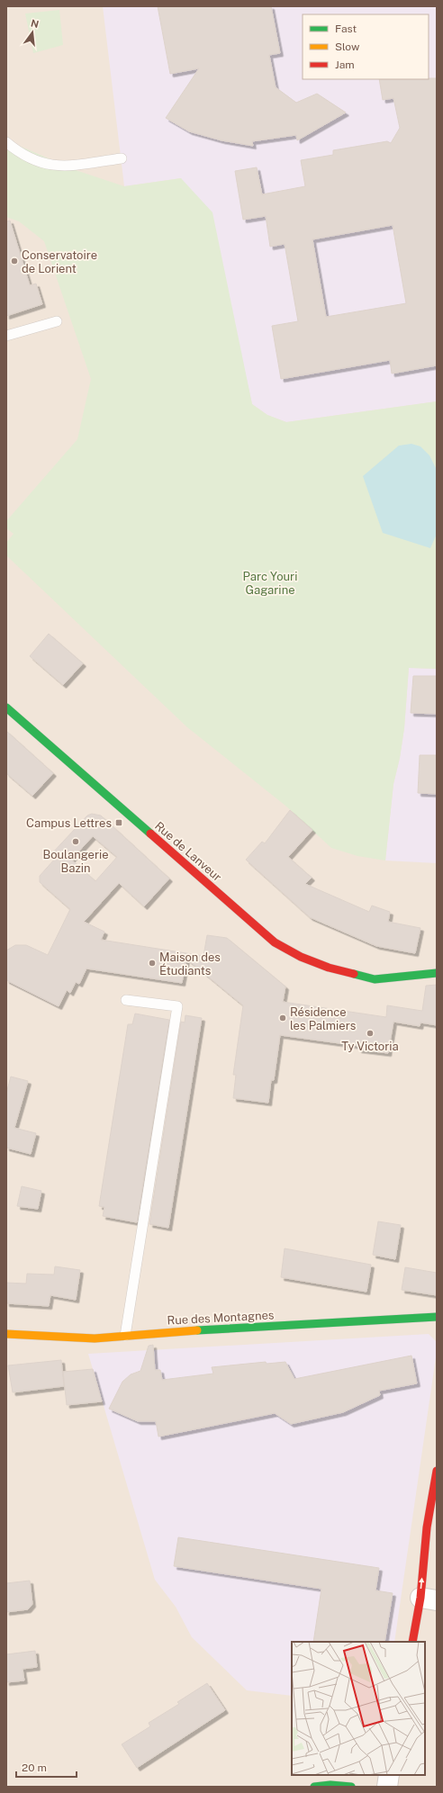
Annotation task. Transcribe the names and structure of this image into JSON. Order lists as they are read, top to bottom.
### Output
{
  "streets": {
    "street": ["Rue de Lanveur", "Rue des Montagnes"]
  },
  "parks": ["Parc Youri Gagarine"],
  "places": {
    "other": [
      "Conservatoire de Lorient",
      "Boulangerie Bazin",
      "Maison des Étudiants",
      "Résidence les Palmiers",
      "Ty Victoria"
    ],
    "transit": ["Campus Lettres"]
  },
  "legend": ["Fast", "Slow", "Jam"],
  "scale_bar": "20 m",
  "north": "top"
}
